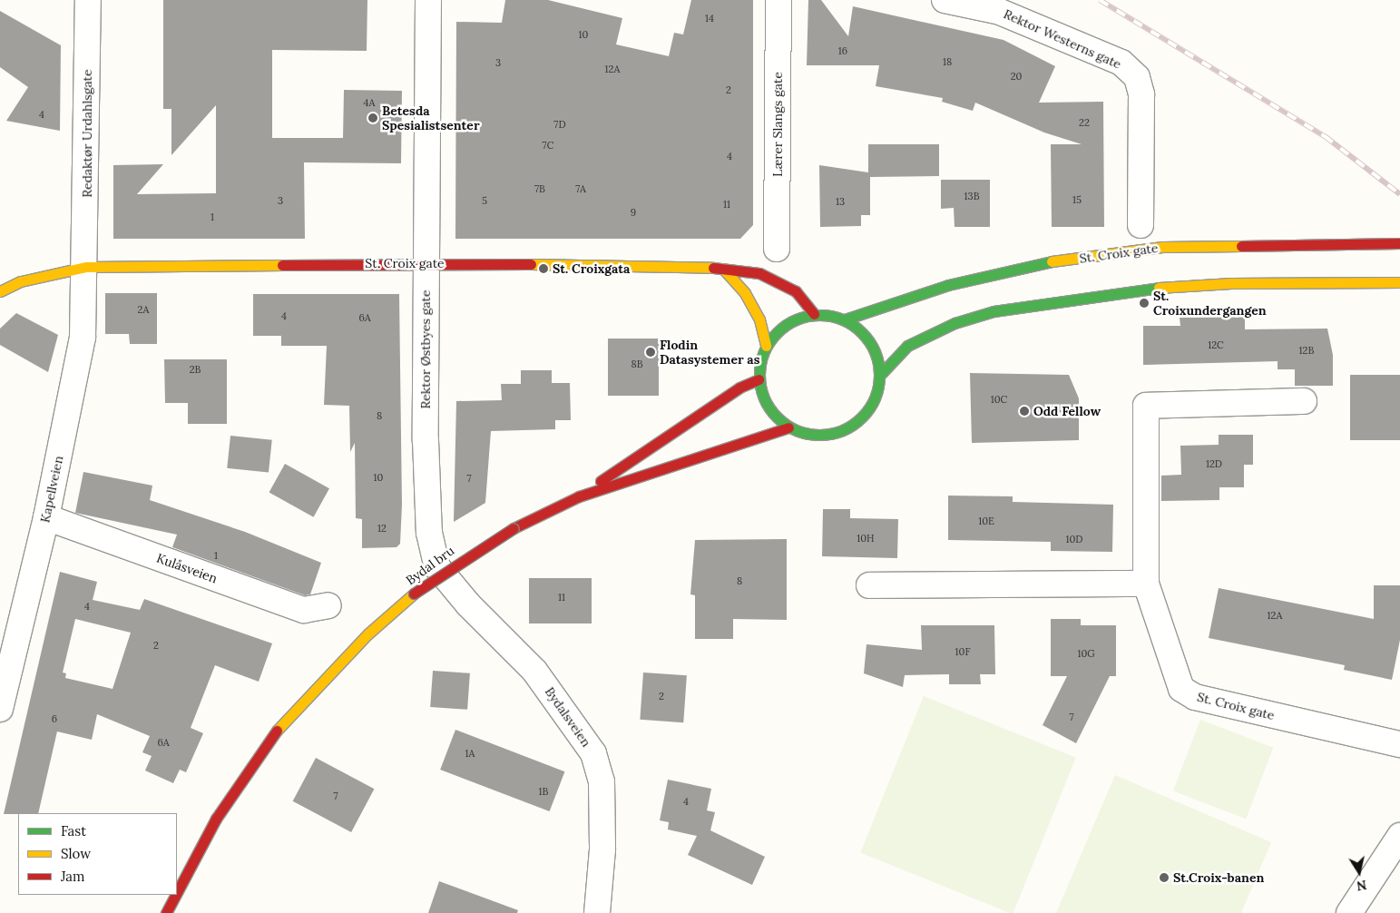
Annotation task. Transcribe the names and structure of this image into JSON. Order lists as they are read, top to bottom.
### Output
{
  "streets": {
    "main road": ["St. Croix gate", "Bydal bru"],
    "street": [
      "Rektor Westerns gate",
      "Lærer Slangs gate",
      "Redaktør Urdahlsgate",
      "Rektor Østbyes gate",
      "Kapellveien",
      "Kulåsveien",
      "Bydalsveien"
    ]
  },
  "crossings": [
    ["Redaktør Urdahlsgate", "St. Croix gate"],
    ["Redaktør Urdahlsgate", "Kapellveien"],
    ["St. Croix gate", "Rektor Østbyes gate"],
    ["St. Croix gate", "Kapellveien"],
    ["Rektor Østbyes gate", "Bydalsveien"],
    ["Kapellveien", "Kulåsveien"]
  ],
  "places": [
    "Betesda Spesialistsenter",
    "St. Croixgata",
    "St. Croixundergangen",
    "Flodin Datasystemer as",
    "Odd Fellow",
    "St.Croix-banen"
  ],
  "house_numbers": [
    "14",
    "10",
    "16",
    "18",
    "3",
    "12A",
    "20",
    "2",
    "4A",
    "4",
    "22",
    "7D",
    "7C",
    "4",
    "7B",
    "7A",
    "13B",
    "15",
    "3",
    "5",
    "13",
    "11",
    "9",
    "1",
    "2A",
    "4",
    "6A",
    "12C",
    "12B",
    "8B",
    "2B",
    "10C",
    "8",
    "12D",
    "10",
    "7",
    "10E",
    "12",
    "10H",
    "10D",
    "1",
    "8",
    "11",
    "4",
    "12A",
    "2",
    "10F",
    "10G",
    "2",
    "7",
    "6",
    "6A",
    "1A",
    "1B",
    "7",
    "4"
  ],
  "legend": ["Fast", "Slow", "Jam"],
  "north": "bottom"
}
